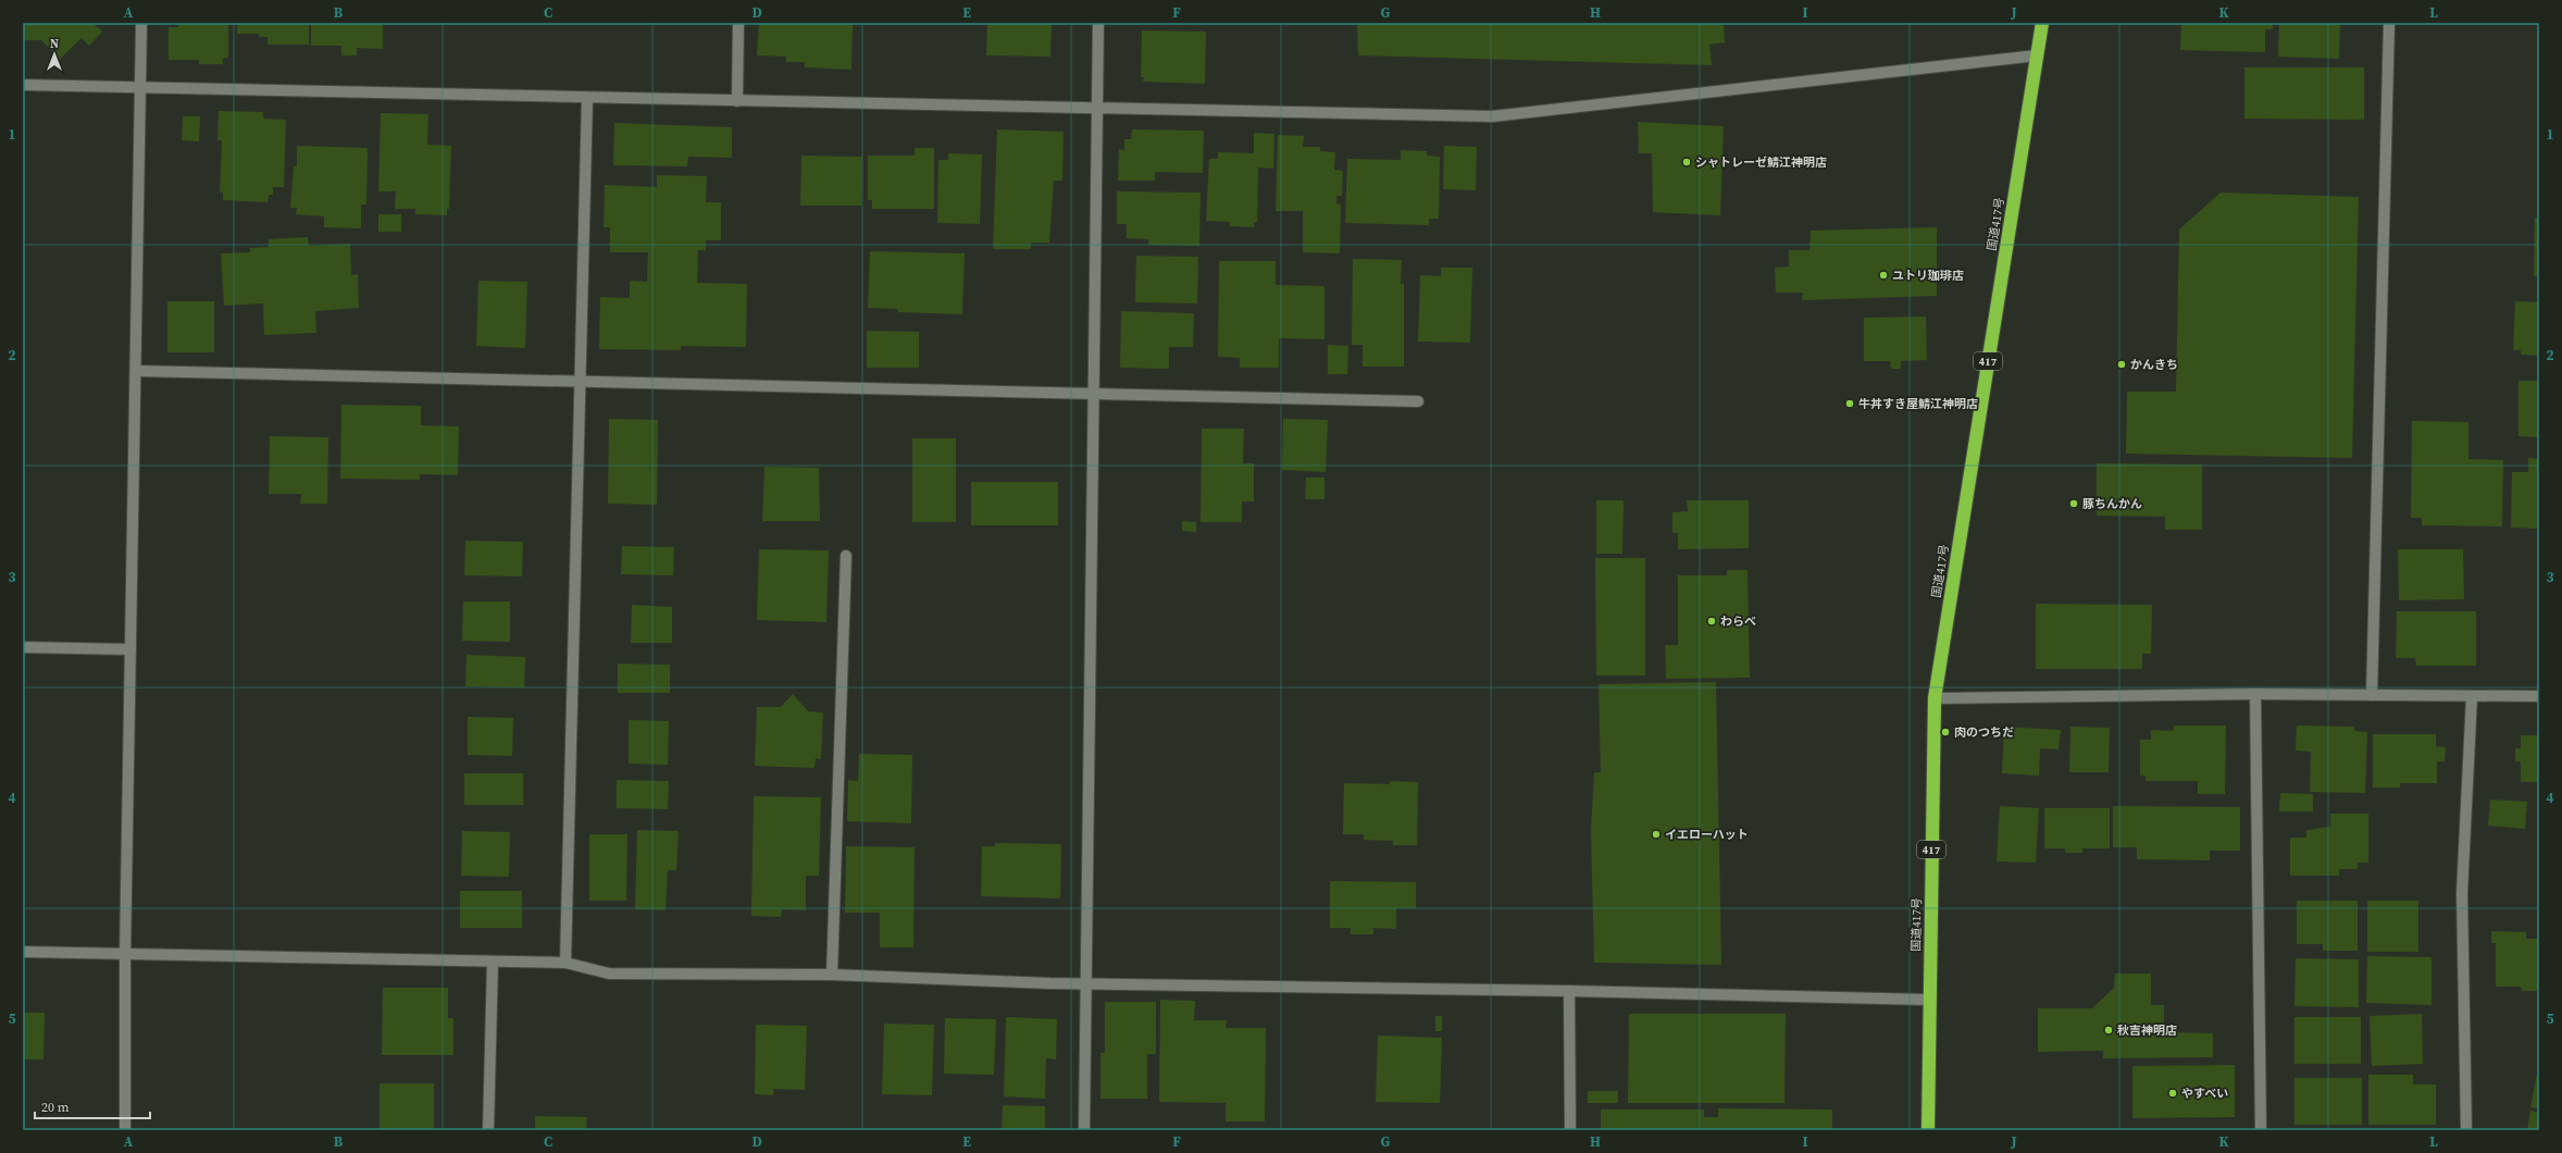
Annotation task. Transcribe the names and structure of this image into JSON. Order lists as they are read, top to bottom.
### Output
{
  "streets": {
    "highway": ["国道417号", "417"]
  },
  "places": [
    "シャトレーゼ鯖江神明店",
    "ユトリ珈琲店",
    "かんきち",
    "牛丼すき屋鯖江神明店",
    "豚ちんかん",
    "わらべ",
    "肉のつちだ",
    "イエローハット",
    "秋吉神明店",
    "やすべい"
  ],
  "scale_bar": "20 m",
  "north": "top",
  "grid": {
    "columns": [
      "A",
      "B",
      "C",
      "D",
      "E",
      "F",
      "G",
      "H",
      "I",
      "J",
      "K",
      "L"
    ],
    "rows": [
      "1",
      "2",
      "3",
      "4",
      "5"
    ]
  }
}
